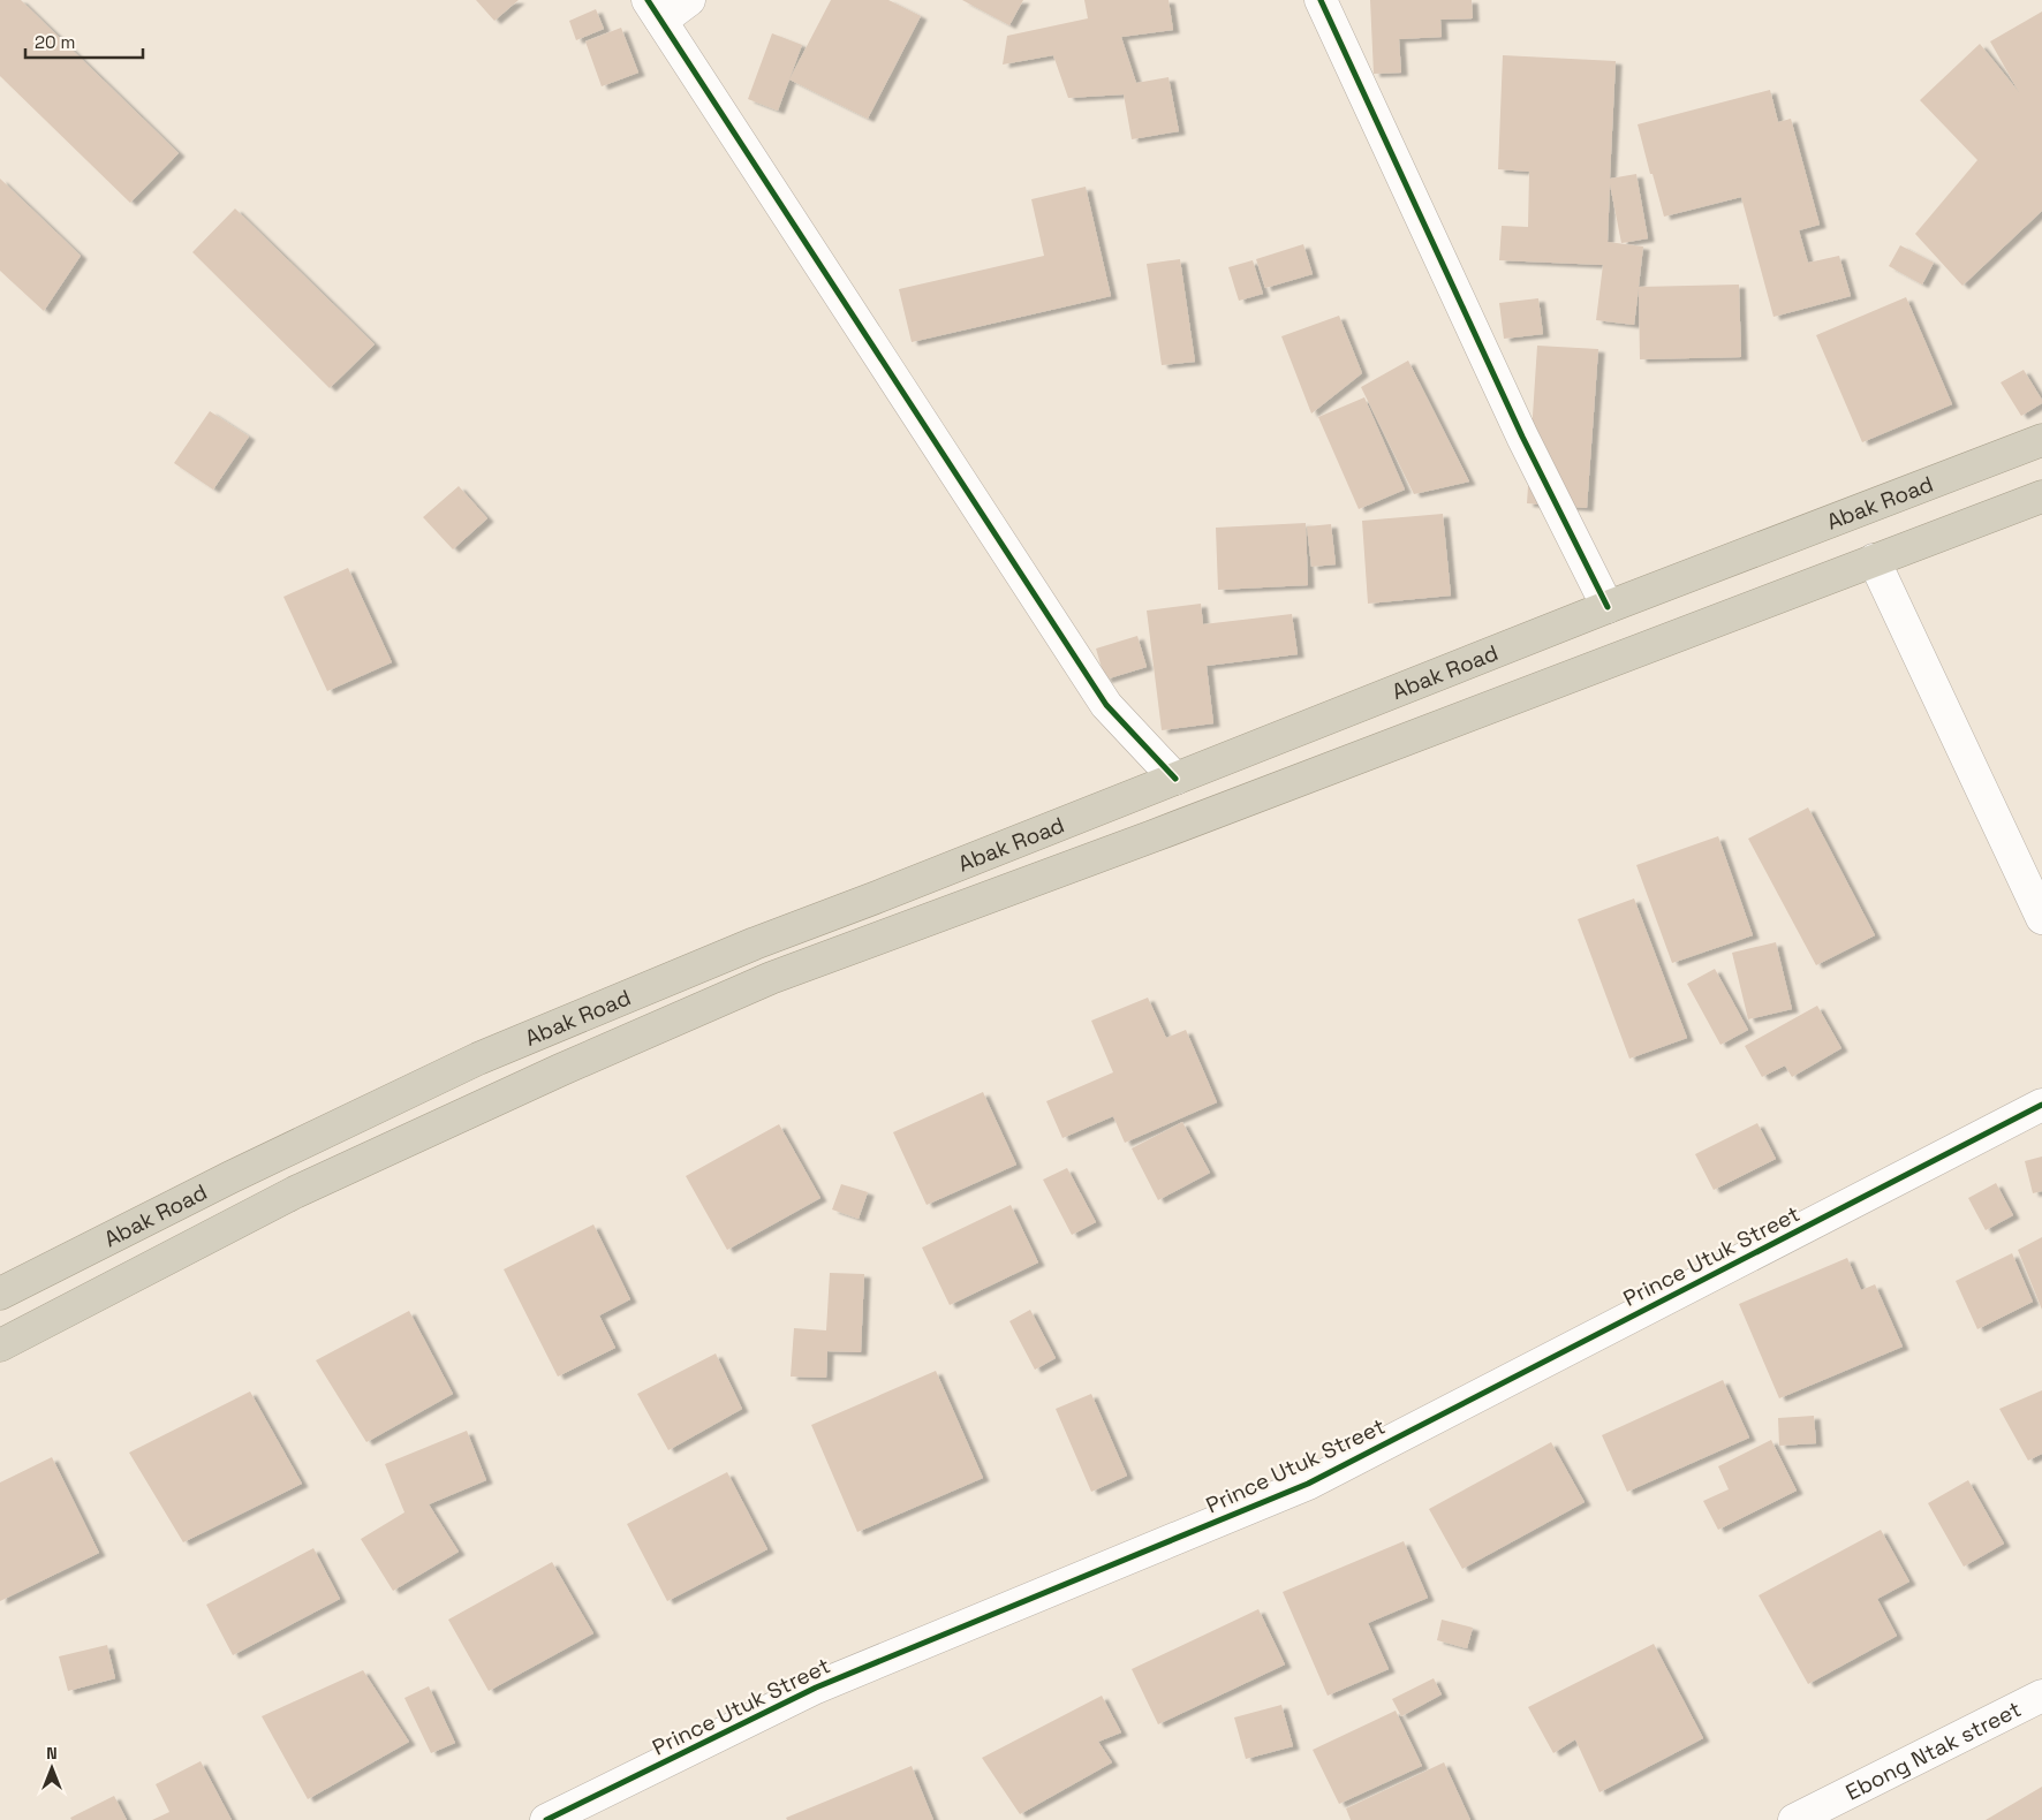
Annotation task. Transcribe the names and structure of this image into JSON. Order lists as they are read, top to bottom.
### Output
{
  "streets": {
    "highway": ["Abak Road"],
    "street": ["Prince Utuk Street", "Ebong Ntak street"]
  },
  "scale_bar": "20 m",
  "north": "top"
}
